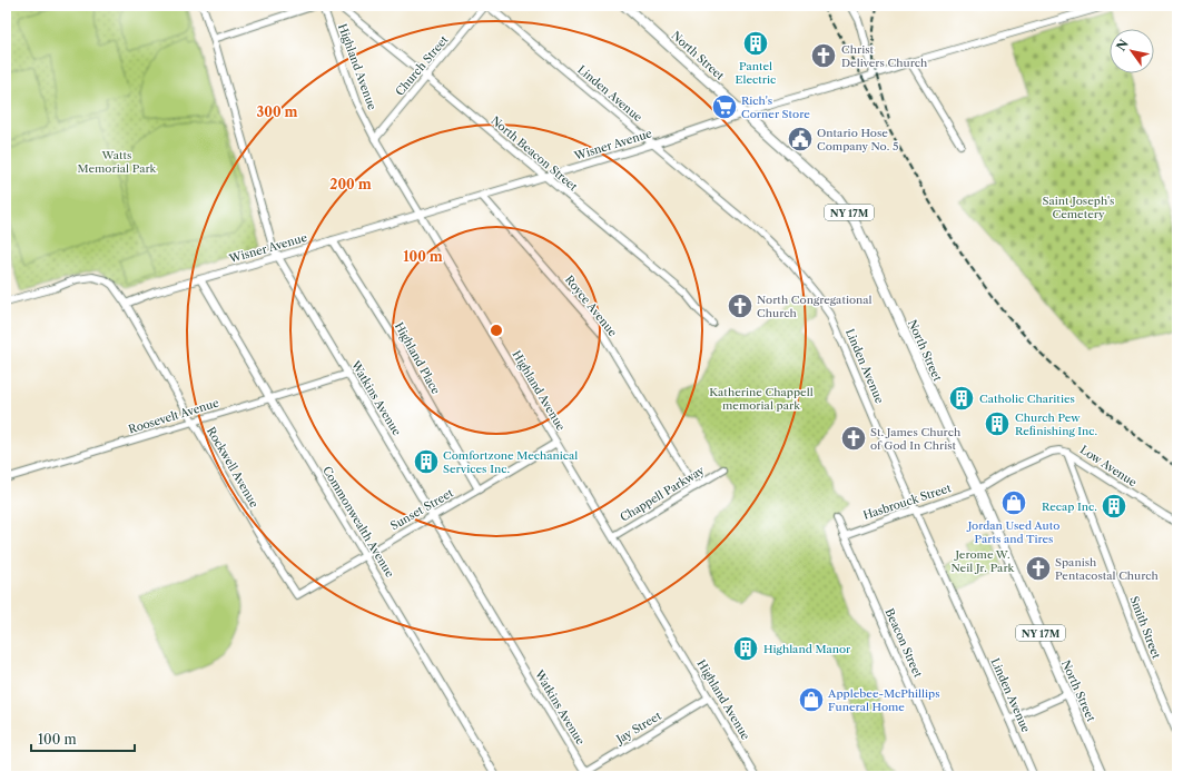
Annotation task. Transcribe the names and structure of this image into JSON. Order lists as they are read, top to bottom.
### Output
{
  "streets": {
    "main road": ["North Street", "NY 17M"],
    "street": [
      "Church Street",
      "Highland Avenue",
      "Linden Avenue",
      "Wisner Avenue",
      "North Beacon Street",
      "Royce Avenue",
      "Highland Place",
      "Watkins Avenue",
      "Roosevelt Avenue",
      "Low Avenue",
      "Rockwell Avenue",
      "Chappell Parkway",
      "Hasbrouck Street",
      "Sunset Street",
      "Commonwealth Avenue",
      "Smith Street",
      "Beacon Street",
      "Jay Street"
    ]
  },
  "crossings": [
    ["North Street", "Wisner Avenue"],
    ["North Street", "Low Avenue"],
    ["North Street", "Hasbrouck Street"],
    ["Church Street", "Highland Avenue"],
    ["Church Street", "Linden Avenue"],
    ["Church Street", "North Beacon Street"],
    ["Highland Avenue", "Wisner Avenue"],
    ["Highland Avenue", "Chappell Parkway"],
    ["Highland Avenue", "Sunset Street"],
    ["Highland Avenue", "Jay Street"],
    ["Linden Avenue", "Wisner Avenue"],
    ["Linden Avenue", "Hasbrouck Street"],
    ["Wisner Avenue", "North Beacon Street"],
    ["Wisner Avenue", "Royce Avenue"],
    ["Wisner Avenue", "Highland Place"],
    ["Wisner Avenue", "Watkins Avenue"],
    ["Wisner Avenue", "Rockwell Avenue"],
    ["Wisner Avenue", "Commonwealth Avenue"],
    ["Royce Avenue", "Chappell Parkway"],
    ["Highland Place", "Sunset Street"],
    ["Watkins Avenue", "Roosevelt Avenue"],
    ["Watkins Avenue", "Sunset Street"],
    ["Watkins Avenue", "Jay Street"],
    ["Roosevelt Avenue", "Rockwell Avenue"],
    ["Roosevelt Avenue", "Commonwealth Avenue"],
    ["Low Avenue", "Hasbrouck Street"],
    ["Low Avenue", "Smith Street"],
    ["Rockwell Avenue", "Sunset Street"],
    ["Hasbrouck Street", "Beacon Street"],
    ["Sunset Street", "Commonwealth Avenue"]
  ],
  "parks": [
    "Watts Memorial Park",
    "Saint Joseph's Cemetery",
    "Katherine Chappell memorial park",
    "Jerome W. Neil Jr. Park"
  ],
  "places": {
    "building": [
      "Pantel Electric",
      "Catholic Charities",
      "Church Pew Refinishing Inc.",
      "Comfortzone Mechanical Services Inc.",
      "Recap Inc.",
      "Highland Manor"
    ],
    "church": [
      "Christ Delivers Church",
      "North Congregational Church",
      "St. James Church of God In Christ",
      "Spanish Pentacostal Church"
    ],
    "supermarket": ["Rich's Corner Store"],
    "public building": ["Ontario Hose Company No. 5"],
    "shop": ["Jordan Used Auto Parts and Tires", "Applebee-McPhillips Funeral Home"]
  },
  "scale_bar": "100 m",
  "north": "top left",
  "rings": ["300 m", "200 m", "100 m"]
}
